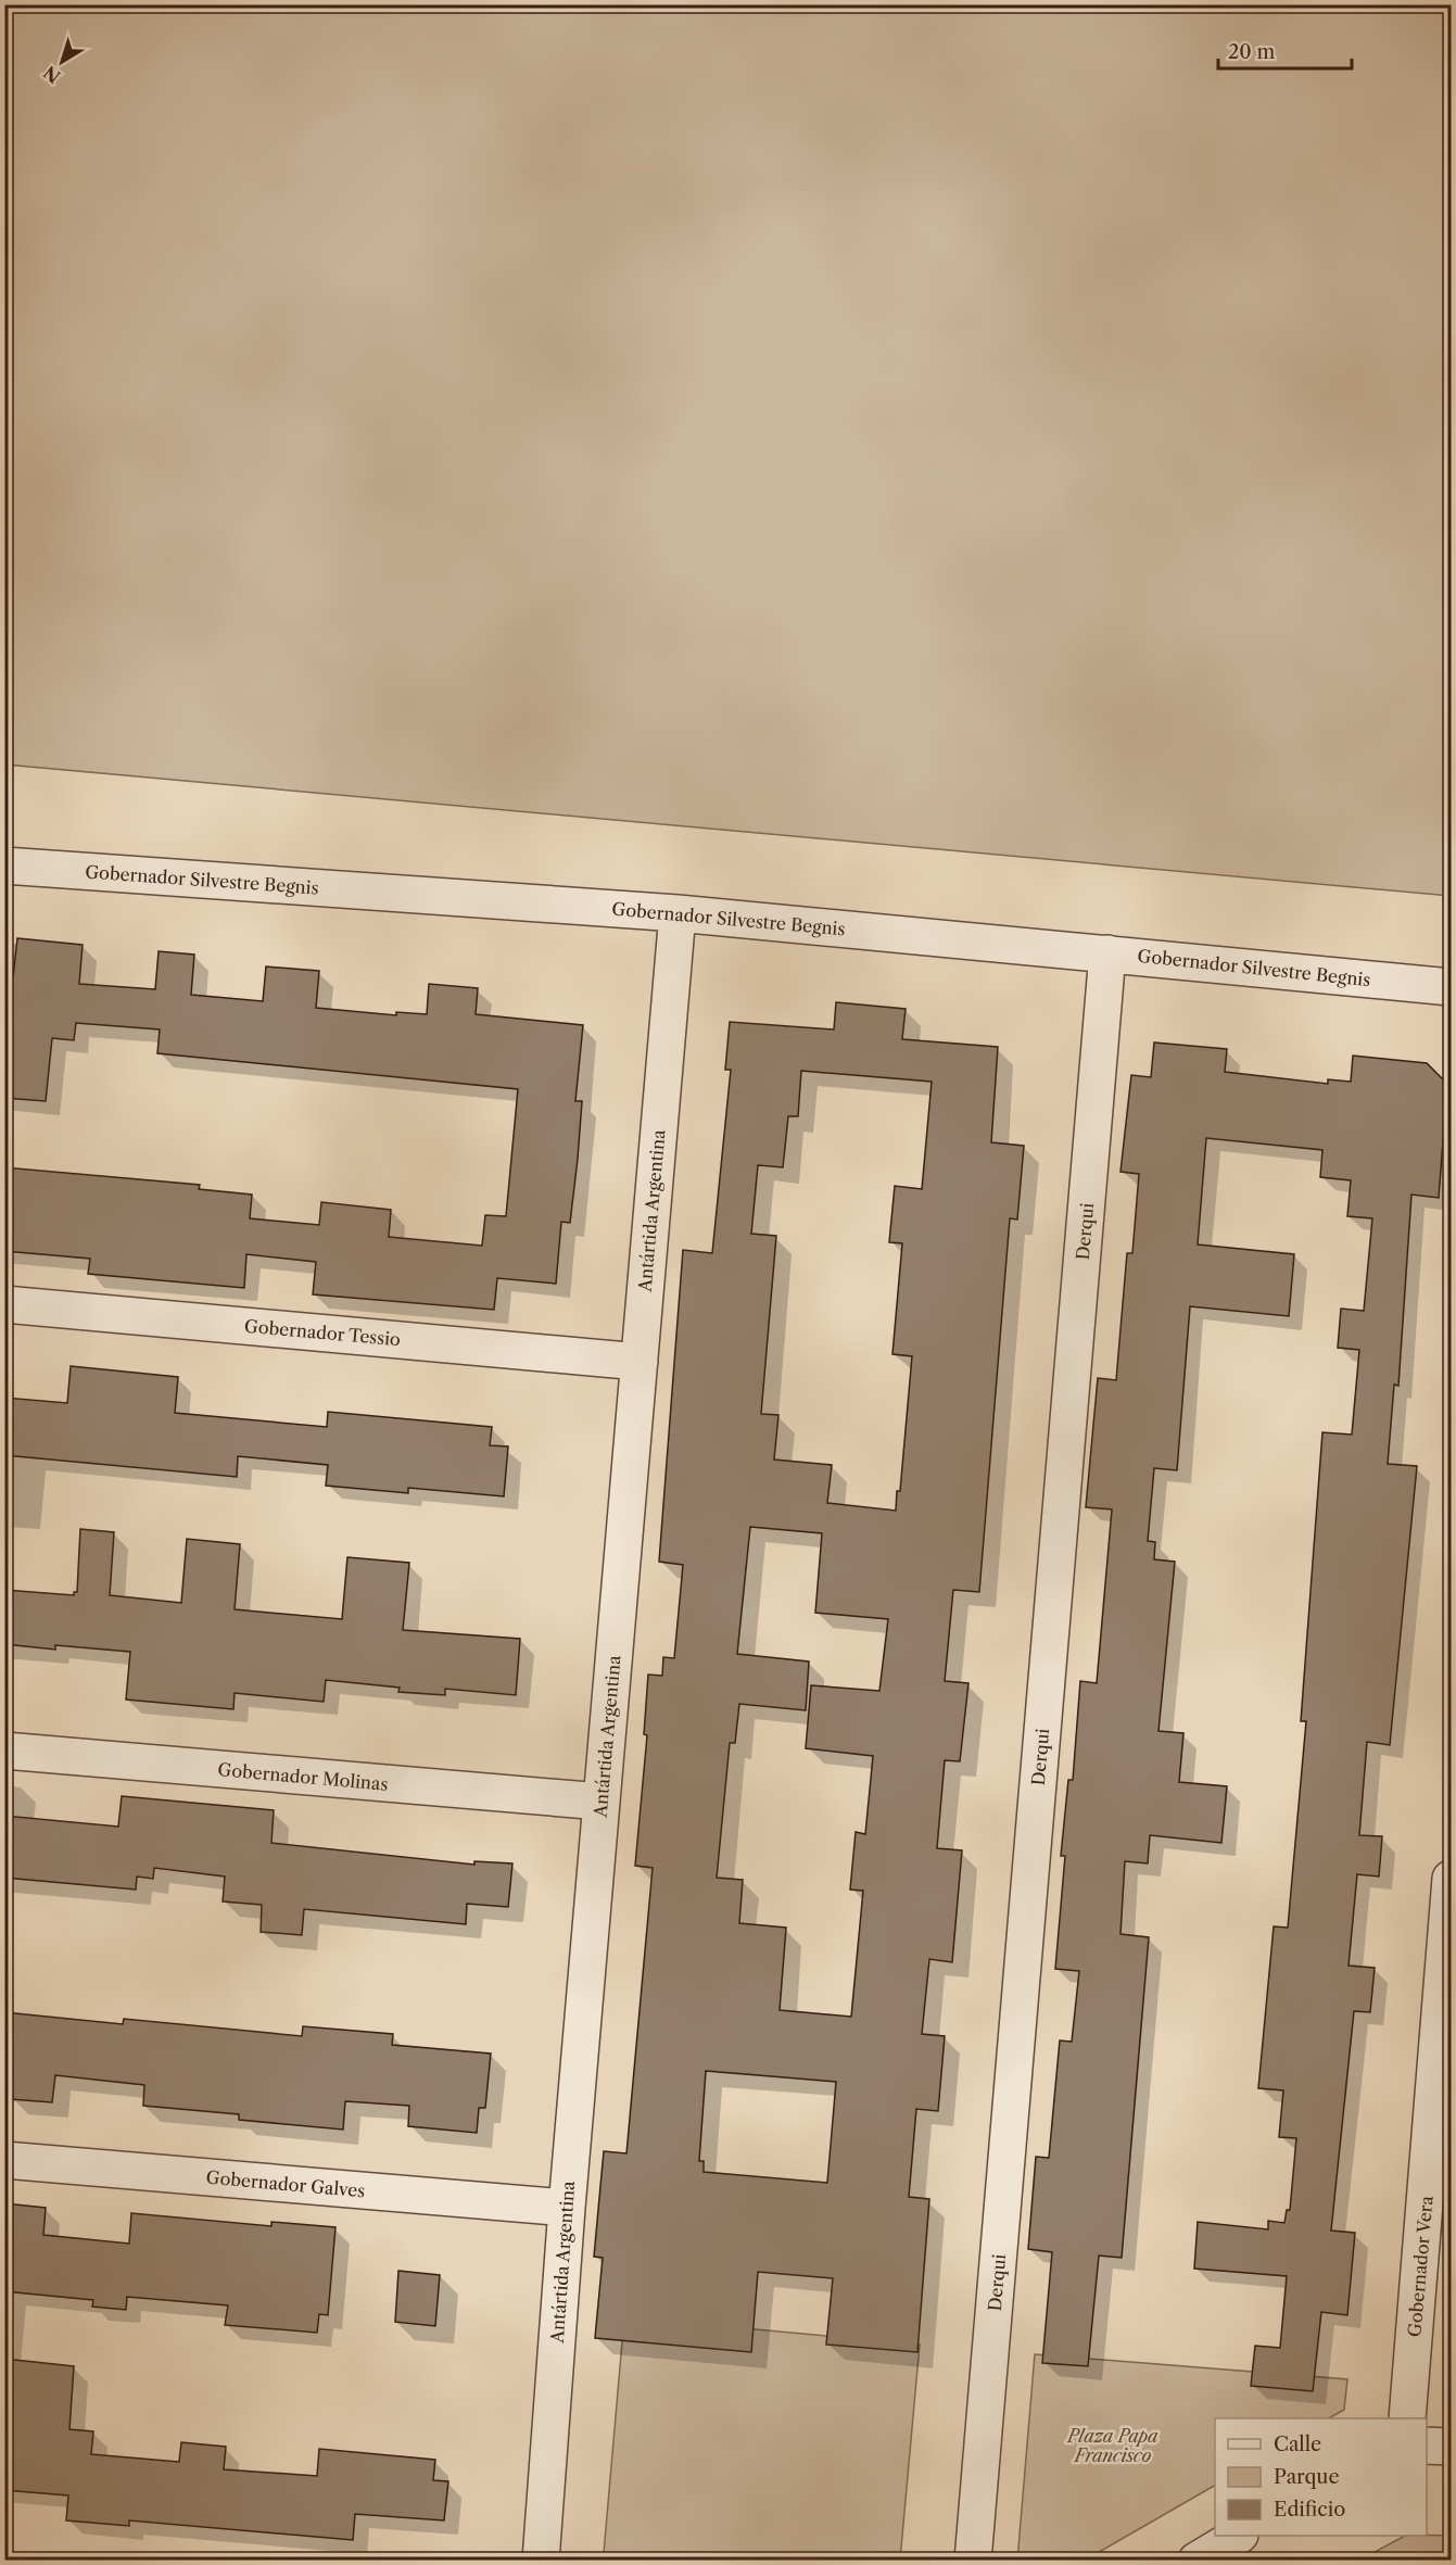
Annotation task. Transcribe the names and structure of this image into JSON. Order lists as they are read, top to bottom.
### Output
{
  "streets": {
    "street": [
      "Gobernador Silvestre Begnis",
      "Antártida Argentina",
      "Derqui",
      "Gobernador Tessio",
      "Gobernador Molinas",
      "Gobernador Galves",
      "Gobernador Vera"
    ]
  },
  "crossings": [
    ["Gobernador Silvestre Begnis", "Antártida Argentina"],
    ["Gobernador Silvestre Begnis", "Derqui"],
    ["Antártida Argentina", "Gobernador Tessio"],
    ["Antártida Argentina", "Gobernador Molinas"],
    ["Antártida Argentina", "Gobernador Galves"]
  ],
  "parks": ["Plaza Papa Francisco"],
  "legend": ["Calle", "Parque", "Edificio"],
  "scale_bar": "20 m",
  "north": "bottom left"
}
